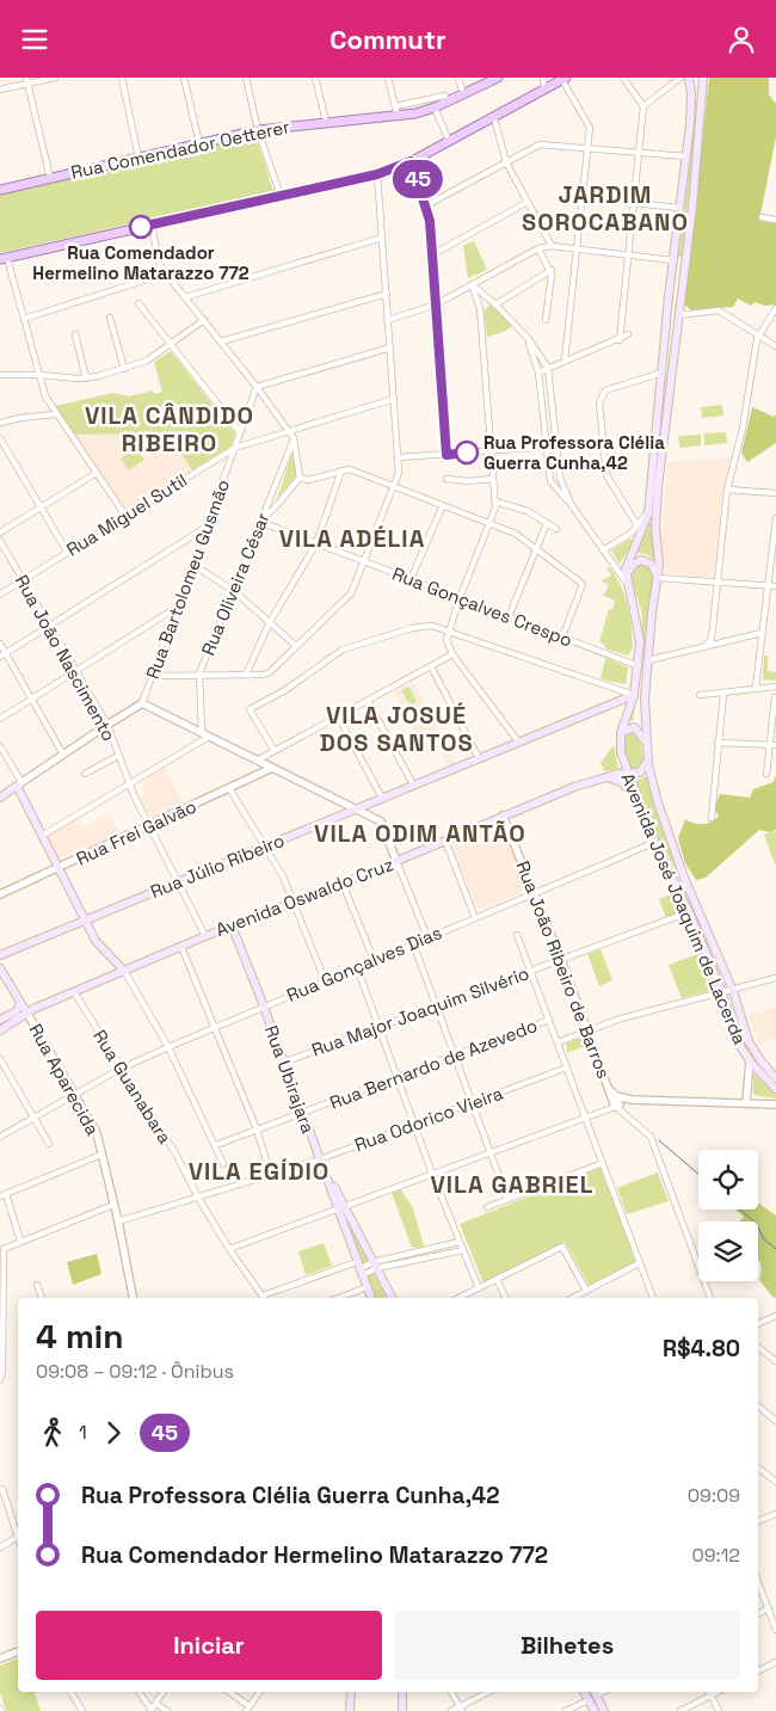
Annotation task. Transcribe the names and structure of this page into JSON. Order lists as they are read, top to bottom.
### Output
{
  "streets": {
    "main road": [
      "Rua Comendador Oetterer",
      "Rua Júlio Ribeiro",
      "Avenida Oswaldo Cruz",
      "Avenida José Joaquim de Lacerda",
      "Rua Aparecida",
      "Rua Ubirajara"
    ],
    "street": [
      "Rua Miguel Sutil",
      "Rua Bartolomeu Gusmão",
      "Rua Oliveira César",
      "Rua Gonçalves Crespo",
      "Rua João Nascimento",
      "Rua Frei Galvão",
      "Rua Gonçalves Dias",
      "Rua João Ribeiro de Barros",
      "Rua Major Joaquim Silvério",
      "Rua Bernardo de Azevedo",
      "Rua Guanabara",
      "Rua Odorico Vieira"
    ]
  },
  "crossings": [
    ["Rua Miguel Sutil", "Rua Bartolomeu Gusmão"],
    ["Rua Miguel Sutil", "Rua João Nascimento"],
    ["Rua Oliveira César", "Rua Gonçalves Crespo"],
    ["Rua Gonçalves Crespo", "Avenida José Joaquim de Lacerda"],
    ["Rua João Nascimento", "Rua Frei Galvão"],
    ["Rua João Nascimento", "Rua Júlio Ribeiro"],
    ["Rua João Nascimento", "Avenida Oswaldo Cruz"],
    ["Rua Júlio Ribeiro", "Avenida José Joaquim de Lacerda"],
    ["Avenida Oswaldo Cruz", "Avenida José Joaquim de Lacerda"],
    ["Avenida Oswaldo Cruz", "Rua João Ribeiro de Barros"],
    ["Avenida Oswaldo Cruz", "Rua Aparecida"],
    ["Avenida Oswaldo Cruz", "Rua Ubirajara"],
    ["Avenida Oswaldo Cruz", "Rua Guanabara"],
    ["Avenida José Joaquim de Lacerda", "Rua Gonçalves Dias"],
    ["Avenida José Joaquim de Lacerda", "Rua João Ribeiro de Barros"],
    ["Avenida José Joaquim de Lacerda", "Rua Major Joaquim Silvério"],
    ["Rua Gonçalves Dias", "Rua João Ribeiro de Barros"],
    ["Rua Gonçalves Dias", "Rua Aparecida"],
    ["Rua Gonçalves Dias", "Rua Ubirajara"],
    ["Rua Gonçalves Dias", "Rua Guanabara"],
    ["Rua João Ribeiro de Barros", "Rua Major Joaquim Silvério"],
    ["Rua Major Joaquim Silvério", "Rua Ubirajara"],
    ["Rua Bernardo de Azevedo", "Rua Ubirajara"],
    ["Rua Aparecida", "Rua Odorico Vieira"],
    ["Rua Ubirajara", "Rua Odorico Vieira"],
    ["Rua Guanabara", "Rua Odorico Vieira"]
  ],
  "districts": [
    "JARDIM SOROCABANO",
    "VILA CÂNDIDO RIBEIRO",
    "VILA ADÉLIA",
    "VILA JOSUÉ DOS SANTOS",
    "VILA ODIM ANTÃO",
    "VILA EGÍDIO",
    "VILA GABRIEL"
  ],
  "places": ["Rua Comendador Hermelino Matarazzo 772", "Rua Professora Clélia Guerra Cunha,42"],
  "lines": ["bus line 45"],
  "page": {
    "header": "Commutr",
    "on_map": "45",
    "heading": ["4 min", "09:08 – 09:12 · Ônibus", "R$4.80"],
    "legs": ["1", "45"],
    "list": [
      {
        "name": "Rua Professora Clélia Guerra Cunha,42",
        "value": "09:09"
      },
      {
        "name": "Rua Comendador Hermelino Matarazzo 772",
        "value": "09:12"
      }
    ],
    "buttons": ["Iniciar", "Bilhetes"]
  }
}
